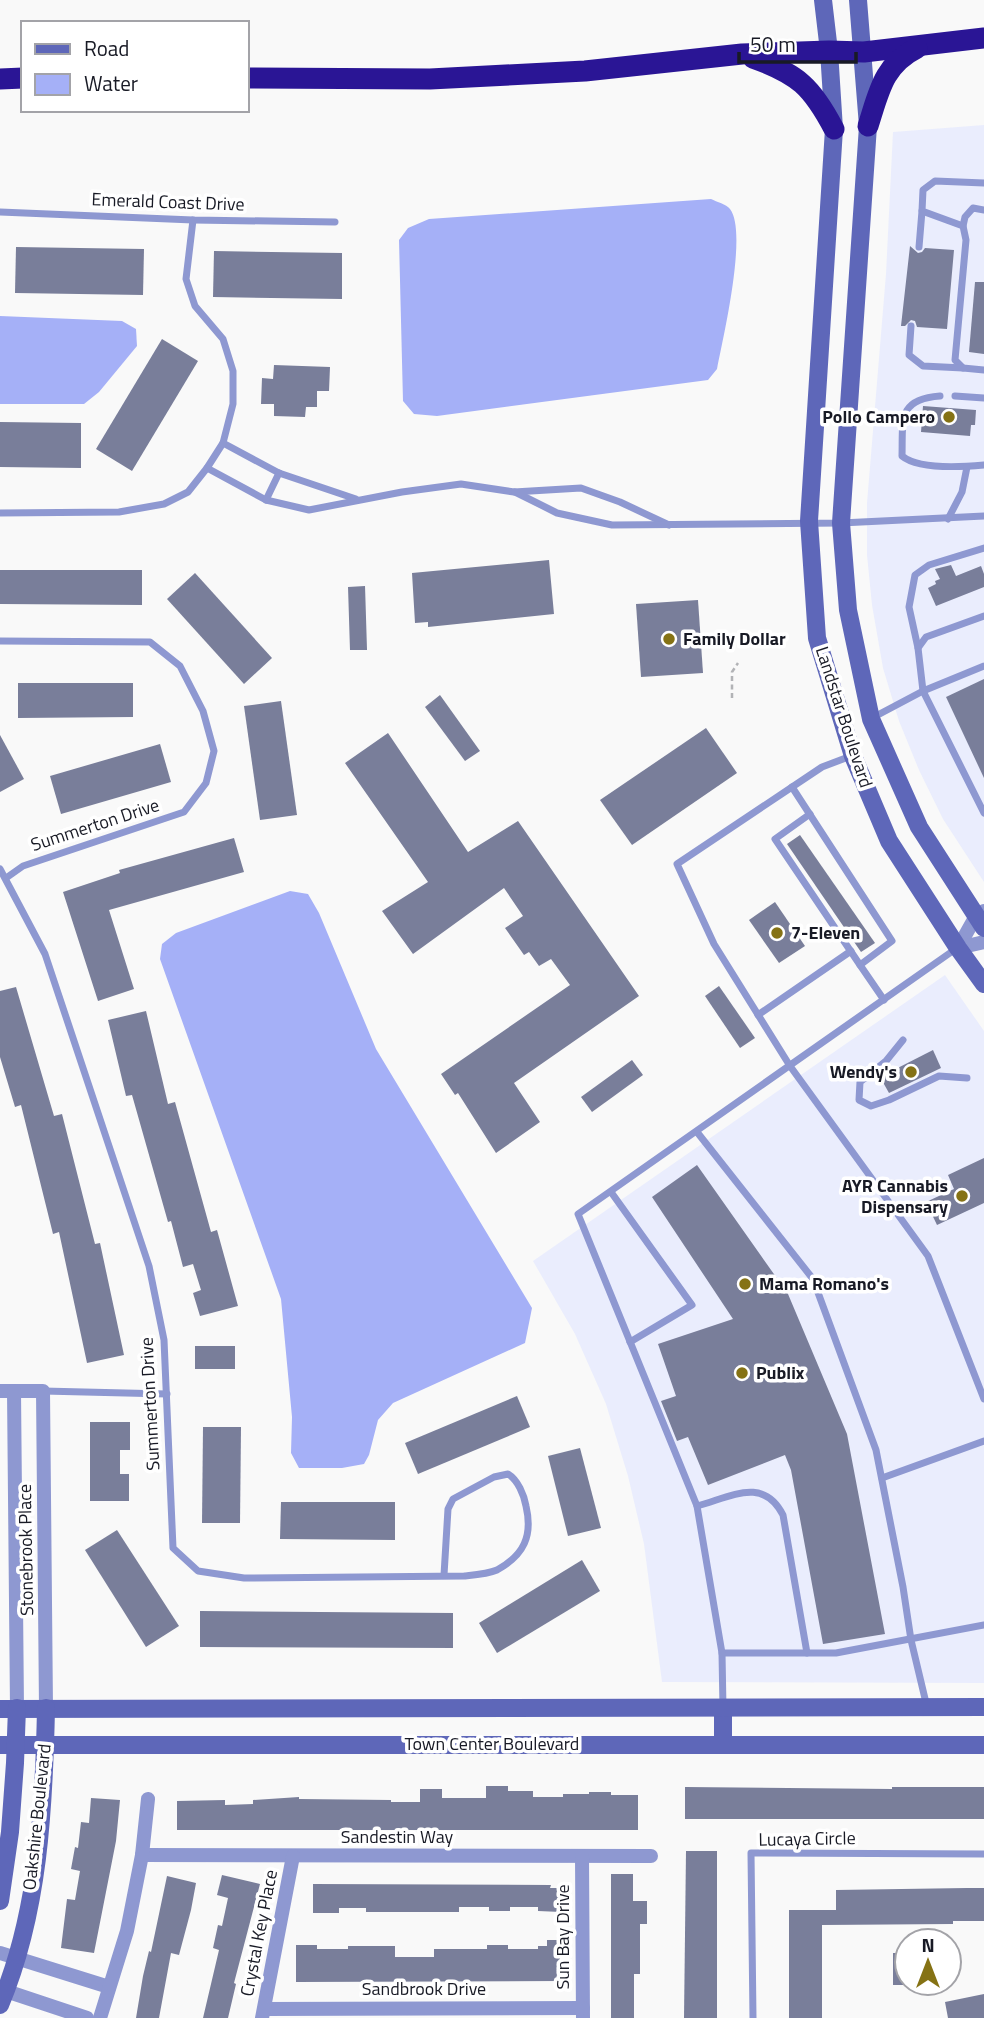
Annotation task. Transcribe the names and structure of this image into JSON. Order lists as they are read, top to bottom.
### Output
{
  "streets": {
    "main road": ["Landstar Boulevard", "Town Center Boulevard", "Oakshire Boulevard"],
    "street": [
      "Stonebrook Place",
      "Sandestin Way",
      "Crystal Key Place",
      "Sun Bay Drive",
      "Sandbrook Drive"
    ],
    "lane": ["Emerald Coast Drive", "Summerton Drive", "Lucaya Circle"]
  },
  "crossings": [
    ["Stonebrook Place", "Town Center Boulevard"],
    ["Stonebrook Place", "Oakshire Boulevard"],
    ["Town Center Boulevard", "Oakshire Boulevard"],
    ["Sandestin Way", "Crystal Key Place"],
    ["Sandestin Way", "Sun Bay Drive"],
    ["Crystal Key Place", "Sandbrook Drive"],
    ["Sun Bay Drive", "Sandbrook Drive"]
  ],
  "places": [
    "Pollo Campero",
    "Family Dollar",
    "7-Eleven",
    "Wendy's",
    "AYR Cannabis Dispensary",
    "Mama Romano's",
    "Publix"
  ],
  "legend": ["Road", "Water"],
  "scale_bar": "50 m",
  "north": "top"
}
